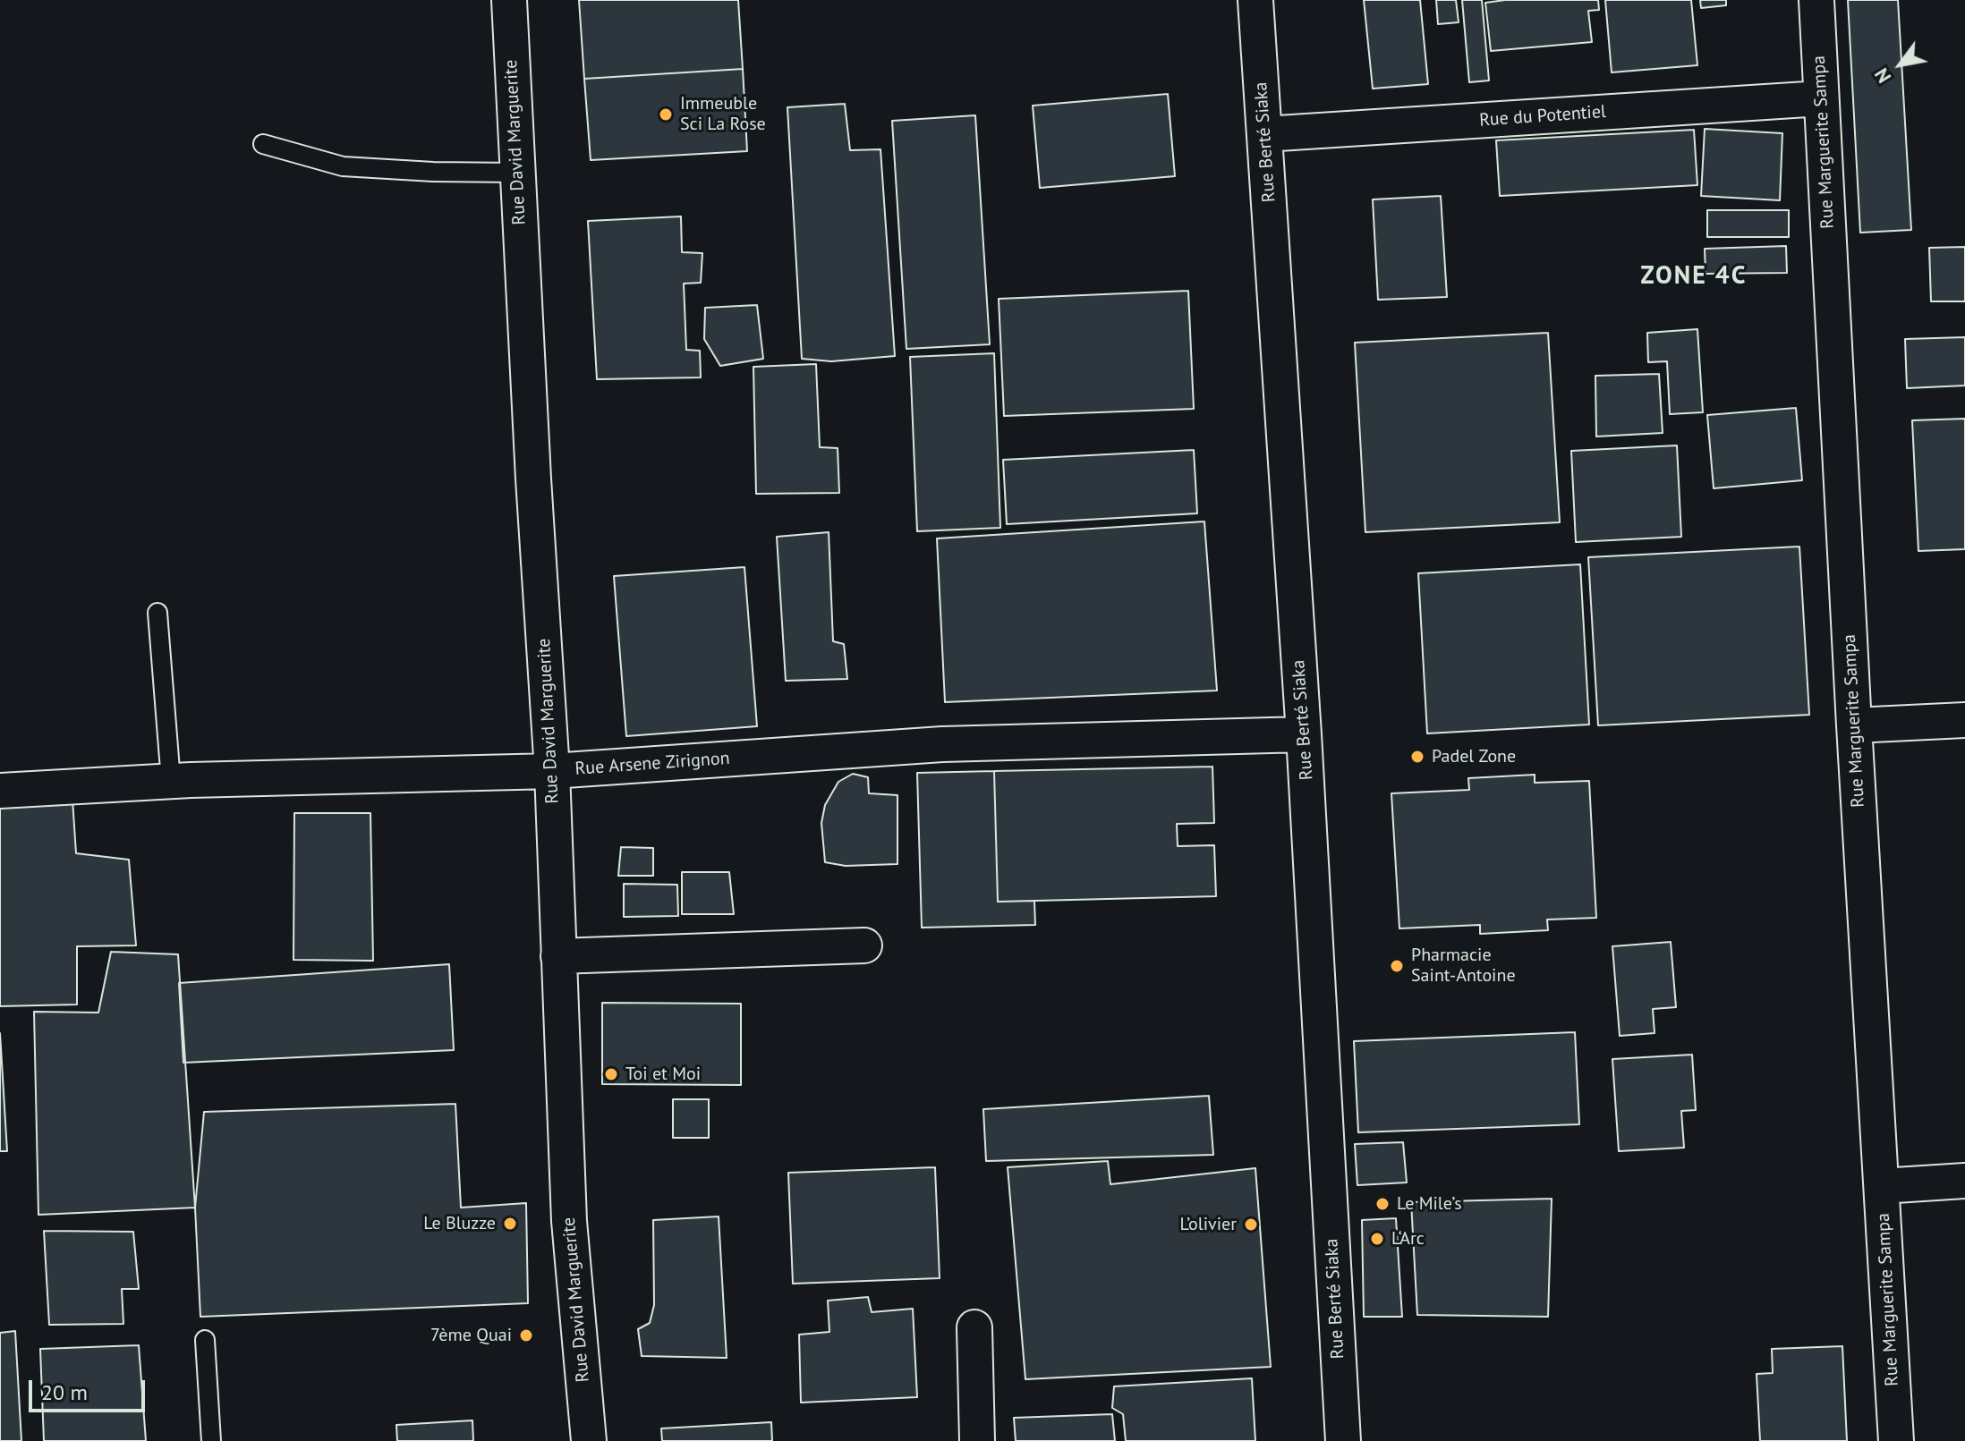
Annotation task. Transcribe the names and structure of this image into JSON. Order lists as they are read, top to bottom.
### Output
{
  "streets": {
    "street": [
      "Rue du Potentiel",
      "Rue David Marguerite",
      "Rue Berté Siaka",
      "Rue Marguerite Sampa",
      "Rue Arsene Zirignon"
    ]
  },
  "crossings": [
    ["Rue du Potentiel", "Rue Berté Siaka"],
    ["Rue du Potentiel", "Rue Marguerite Sampa"],
    ["Rue David Marguerite", "Rue Arsene Zirignon"],
    ["Rue Berté Siaka", "Rue Arsene Zirignon"]
  ],
  "districts": ["ZONE 4C"],
  "places": [
    "Immeuble Sci La Rose",
    "Padel Zone",
    "Pharmacie Saint-Antoine",
    "Toi et Moi",
    "Le Mile’s",
    "Le Bluzze",
    "L’olivier",
    "L‘Arc",
    "7ème Quai"
  ],
  "scale_bar": "20 m",
  "north": "bottom left"
}
